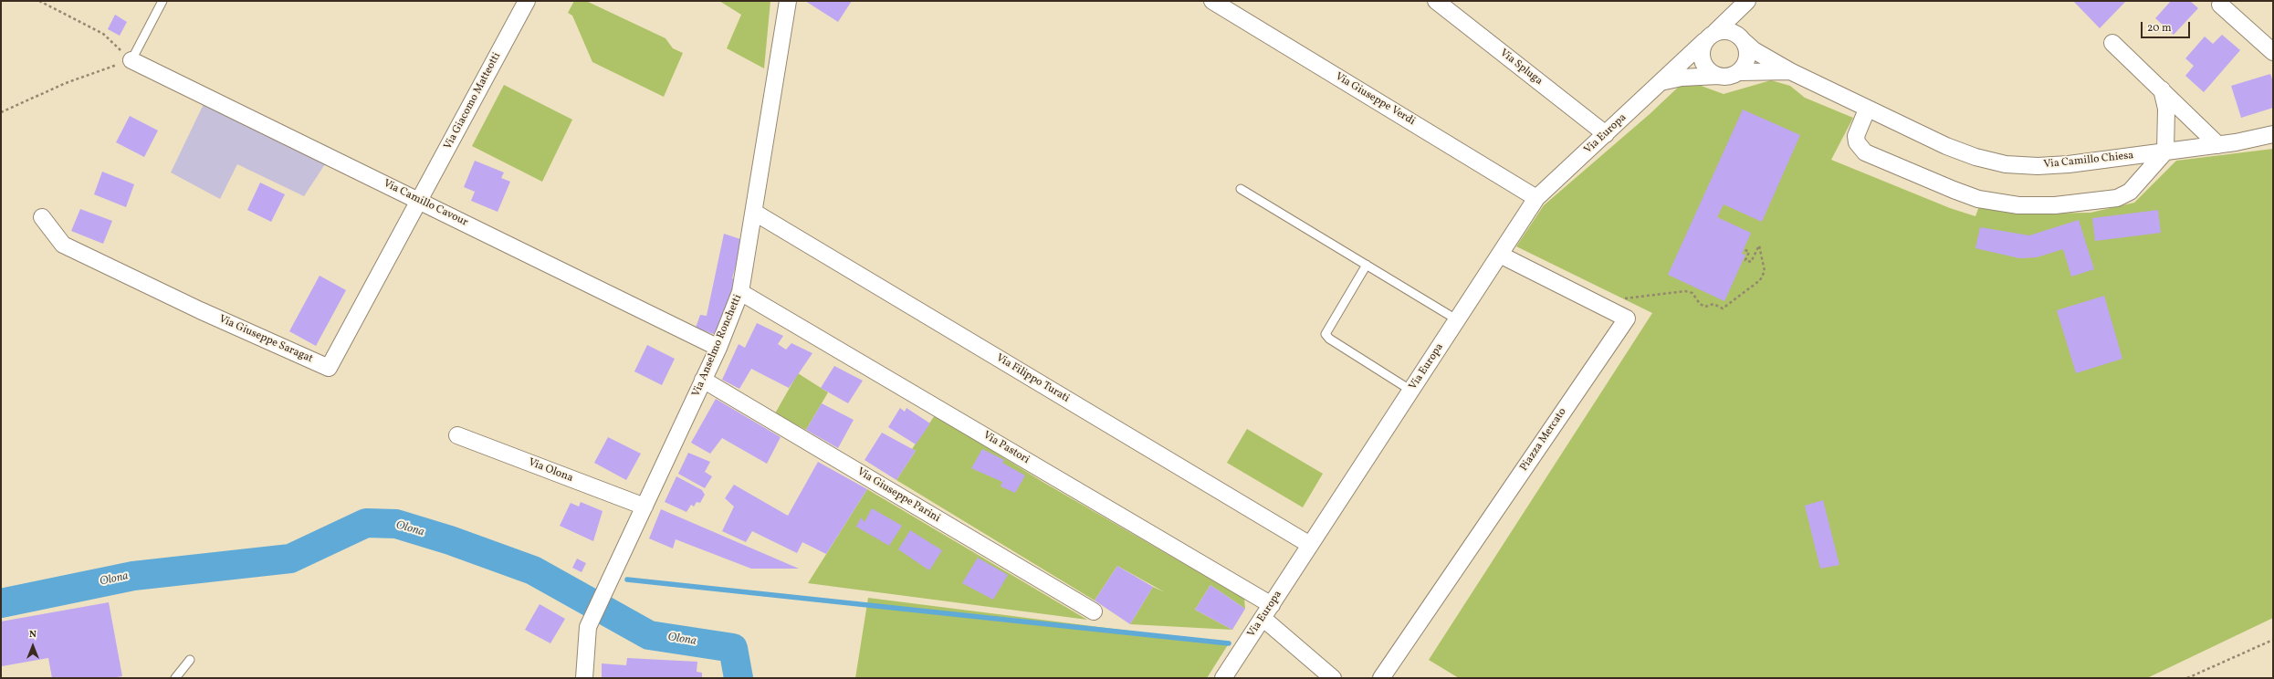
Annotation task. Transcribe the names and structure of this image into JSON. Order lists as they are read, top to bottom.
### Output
{
  "streets": {
    "street": [
      "Via Spluga",
      "Via Giuseppe Verdi",
      "Via Giacomo Matteotti",
      "Via Europa",
      "Via Camillo Chiesa",
      "Via Camillo Cavour",
      "Via Giuseppe Saragat",
      "Via Anselmo Ronchetti",
      "Via Filippo Turati",
      "Piazza Mercato",
      "Via Pastori",
      "Via Olona",
      "Via Giuseppe Parini"
    ]
  },
  "crossings": [
    ["Via Spluga", "Via Europa"],
    ["Via Giuseppe Verdi", "Via Europa"],
    ["Via Giacomo Matteotti", "Via Camillo Cavour"],
    ["Via Giacomo Matteotti", "Via Giuseppe Saragat"],
    ["Via Europa", "Via Camillo Chiesa"],
    ["Via Europa", "Via Filippo Turati"],
    ["Via Europa", "Piazza Mercato"],
    ["Via Europa", "Via Pastori"],
    ["Via Camillo Cavour", "Via Giuseppe Saragat"],
    ["Via Camillo Cavour", "Via Anselmo Ronchetti"],
    ["Via Anselmo Ronchetti", "Via Filippo Turati"],
    ["Via Anselmo Ronchetti", "Via Pastori"],
    ["Via Anselmo Ronchetti", "Via Olona"],
    ["Via Anselmo Ronchetti", "Via Giuseppe Parini"]
  ],
  "water": ["Olona"],
  "scale_bar": "20 m",
  "north": "top"
}
